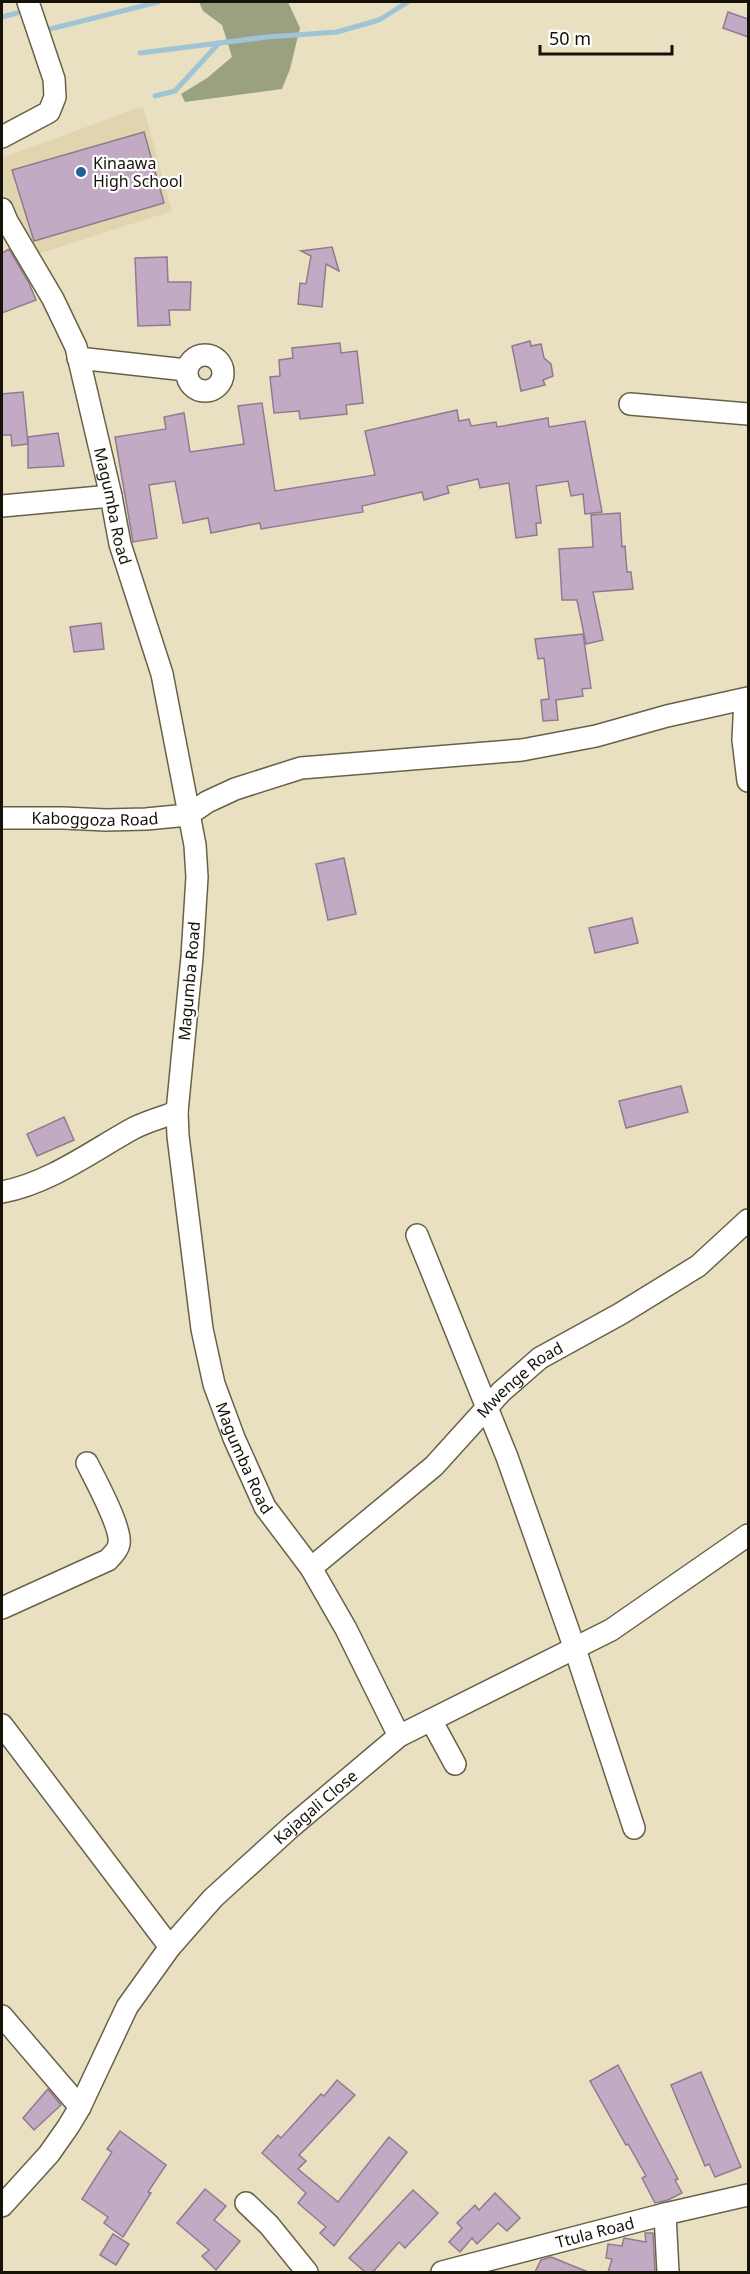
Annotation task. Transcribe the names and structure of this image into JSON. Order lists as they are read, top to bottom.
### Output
{
  "streets": {
    "street": [
      "Magumba Road",
      "Kaboggoza Road",
      "Mwenge Road",
      "Kajagali Close",
      "Ttula Road"
    ]
  },
  "crossings": [
    ["Magumba Road", "Kaboggoza Road"],
    ["Magumba Road", "Mwenge Road"],
    ["Magumba Road", "Kajagali Close"]
  ],
  "places": ["Kinaawa High School"],
  "scale_bar": "50 m"
}
